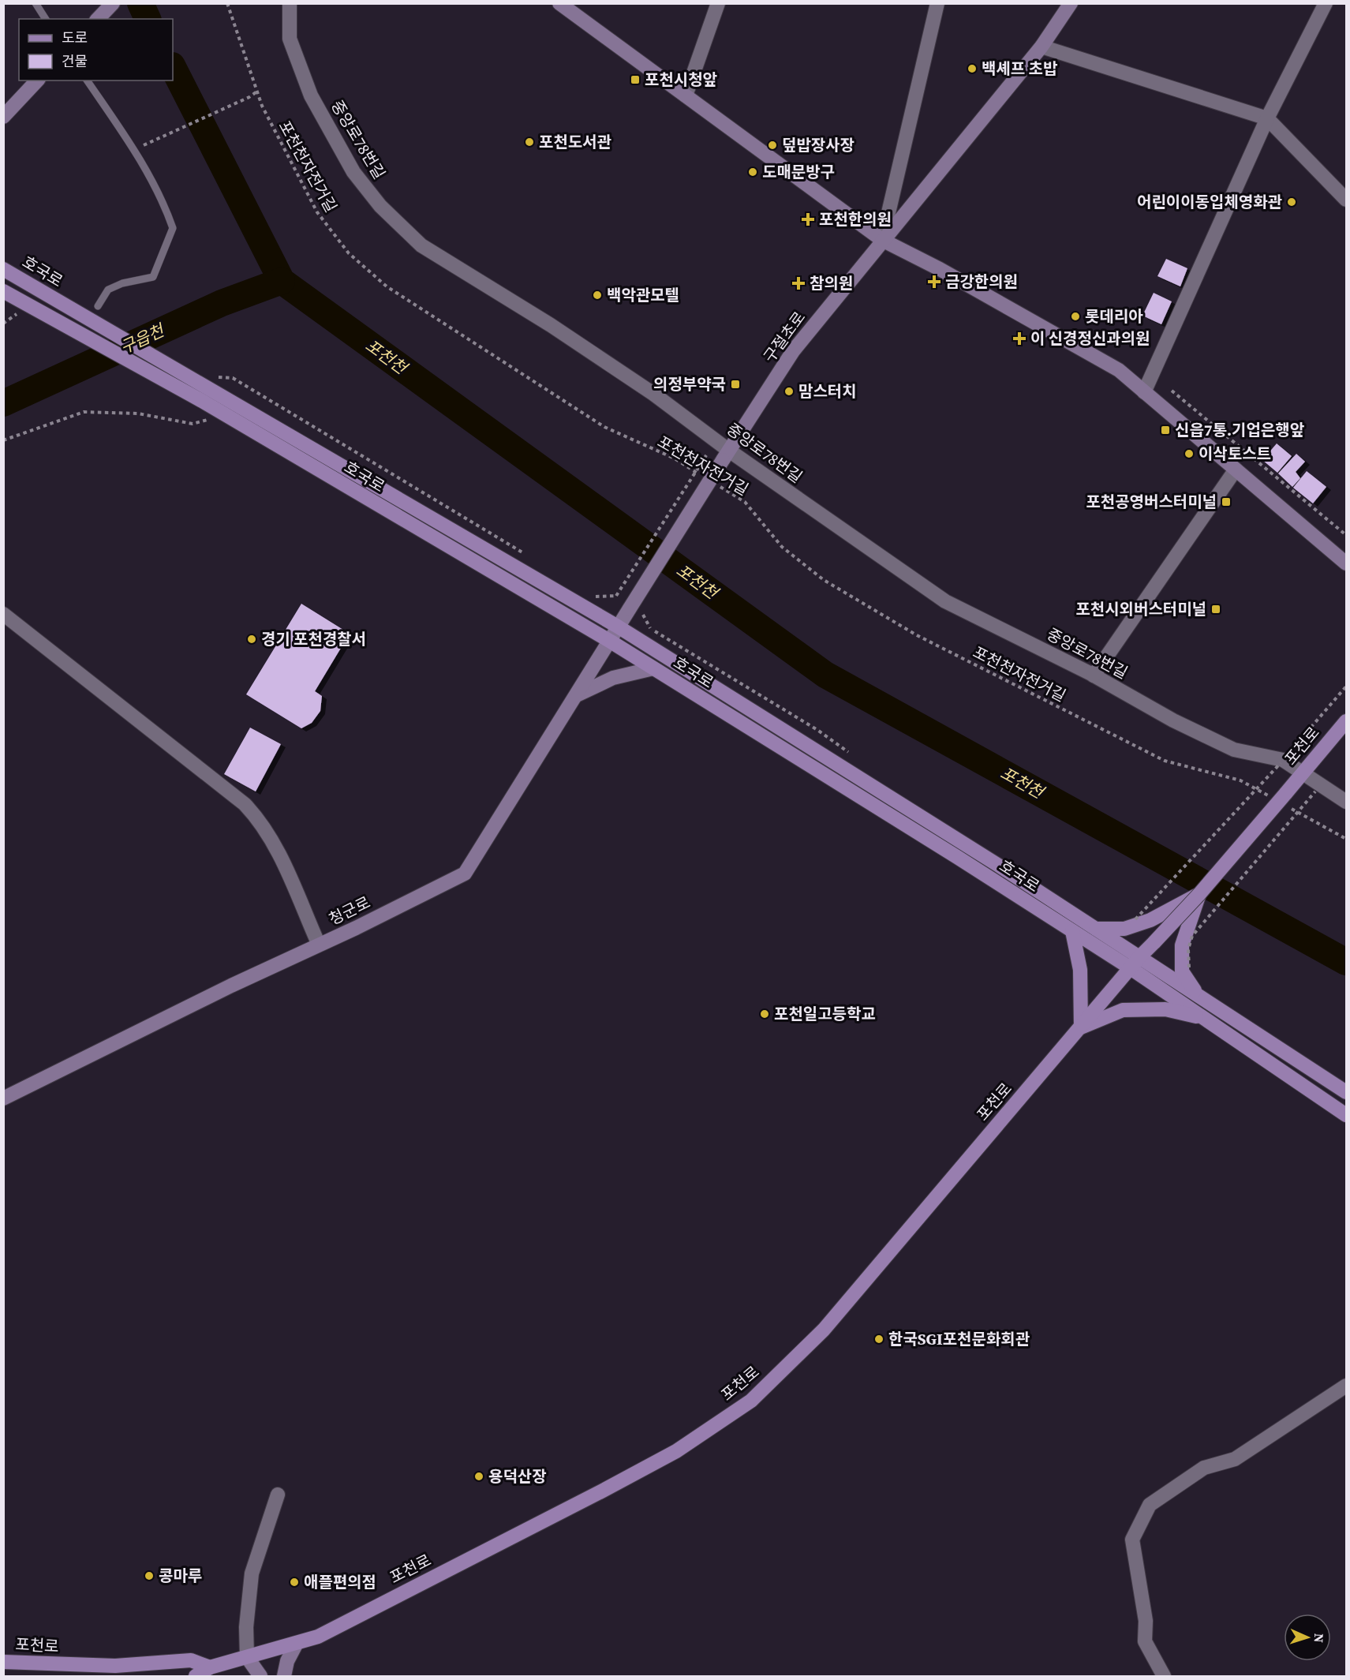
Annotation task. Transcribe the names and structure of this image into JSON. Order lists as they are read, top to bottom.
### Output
{
  "streets": {
    "main road": ["호국로", "포천로"],
    "street": ["중앙로78번길", "구절초로", "청군로"],
    "path": ["포천천자전거길"]
  },
  "crossings": [
    ["중앙로78번길", "구절초로"],
    ["중앙로78번길", "포천로"],
    ["포천천자전거길", "포천로"],
    ["호국로", "구절초로"],
    ["호국로", "포천로"],
    ["호국로", "청군로"]
  ],
  "water": ["구읍천", "포천천"],
  "places": {
    "other": [
      "백셰프 초밥",
      "포천도서관",
      "덮밥장사장",
      "도매문방구",
      "어린이이동입체영화관",
      "백악관모텔",
      "롯데리아",
      "맘스터치",
      "이삭토스트",
      "경기 포천경찰서",
      "포천일고등학교",
      "한국SGI포천문화회관",
      "용덕산장",
      "콩마루",
      "애플편의점"
    ],
    "transit": [
      "포천시청앞",
      "의정부약국",
      "신읍7통.기업은행앞",
      "포천공영버스터미널",
      "포천시외버스터미널"
    ],
    "health": [
      "포천한의원",
      "금강한의원",
      "참의원",
      "이 신경정신과의원"
    ]
  },
  "legend": ["도로", "건물"],
  "north": "right"
}
